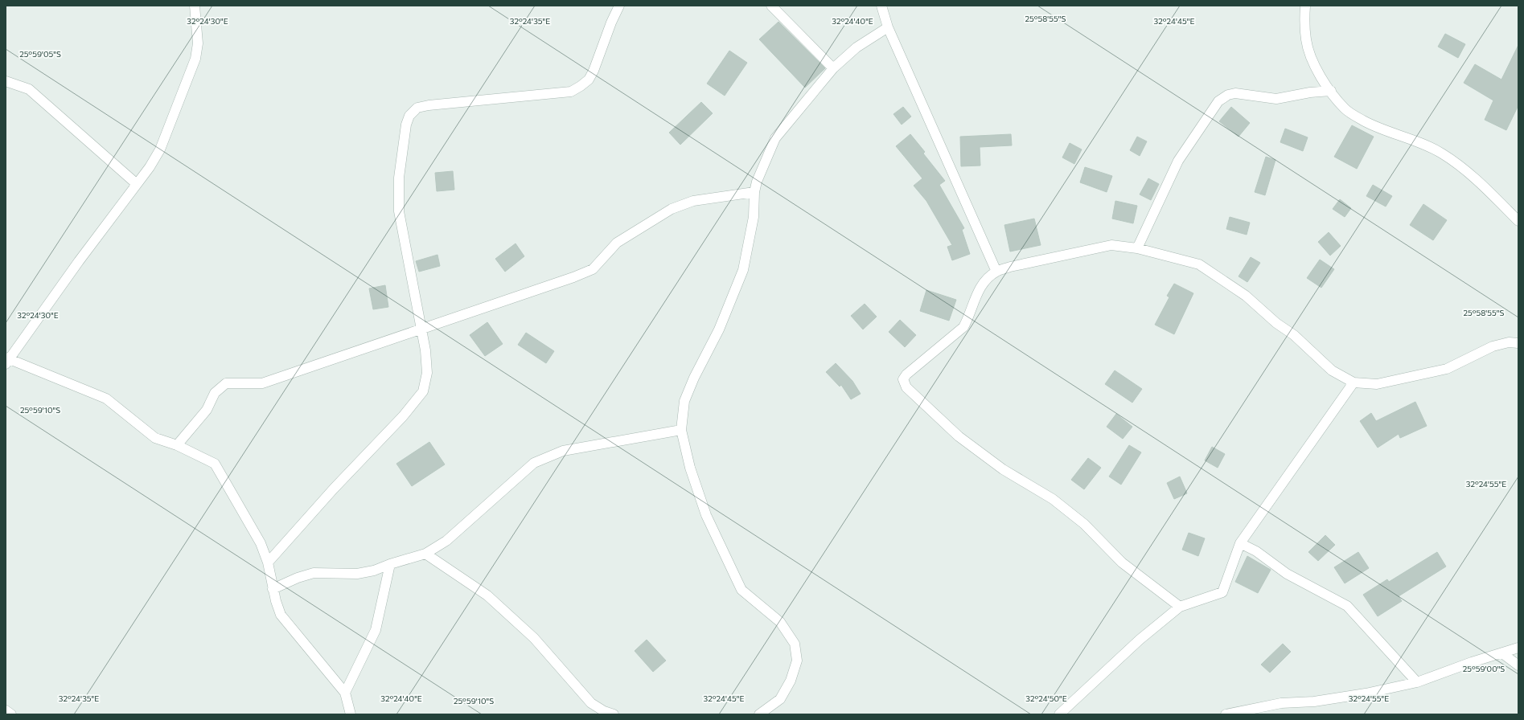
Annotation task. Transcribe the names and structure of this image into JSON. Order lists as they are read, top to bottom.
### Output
{
  "coordinates": [
    "25°58'55\"S",
    "32°24'30\"E",
    "32°24'35\"E",
    "32°24'40\"E",
    "32°24'45\"E",
    "25°59'05\"S",
    "25°59'10\"S",
    "32°24'55\"E",
    "25°59'00\"S",
    "32°24'50\"E"
  ]
}
